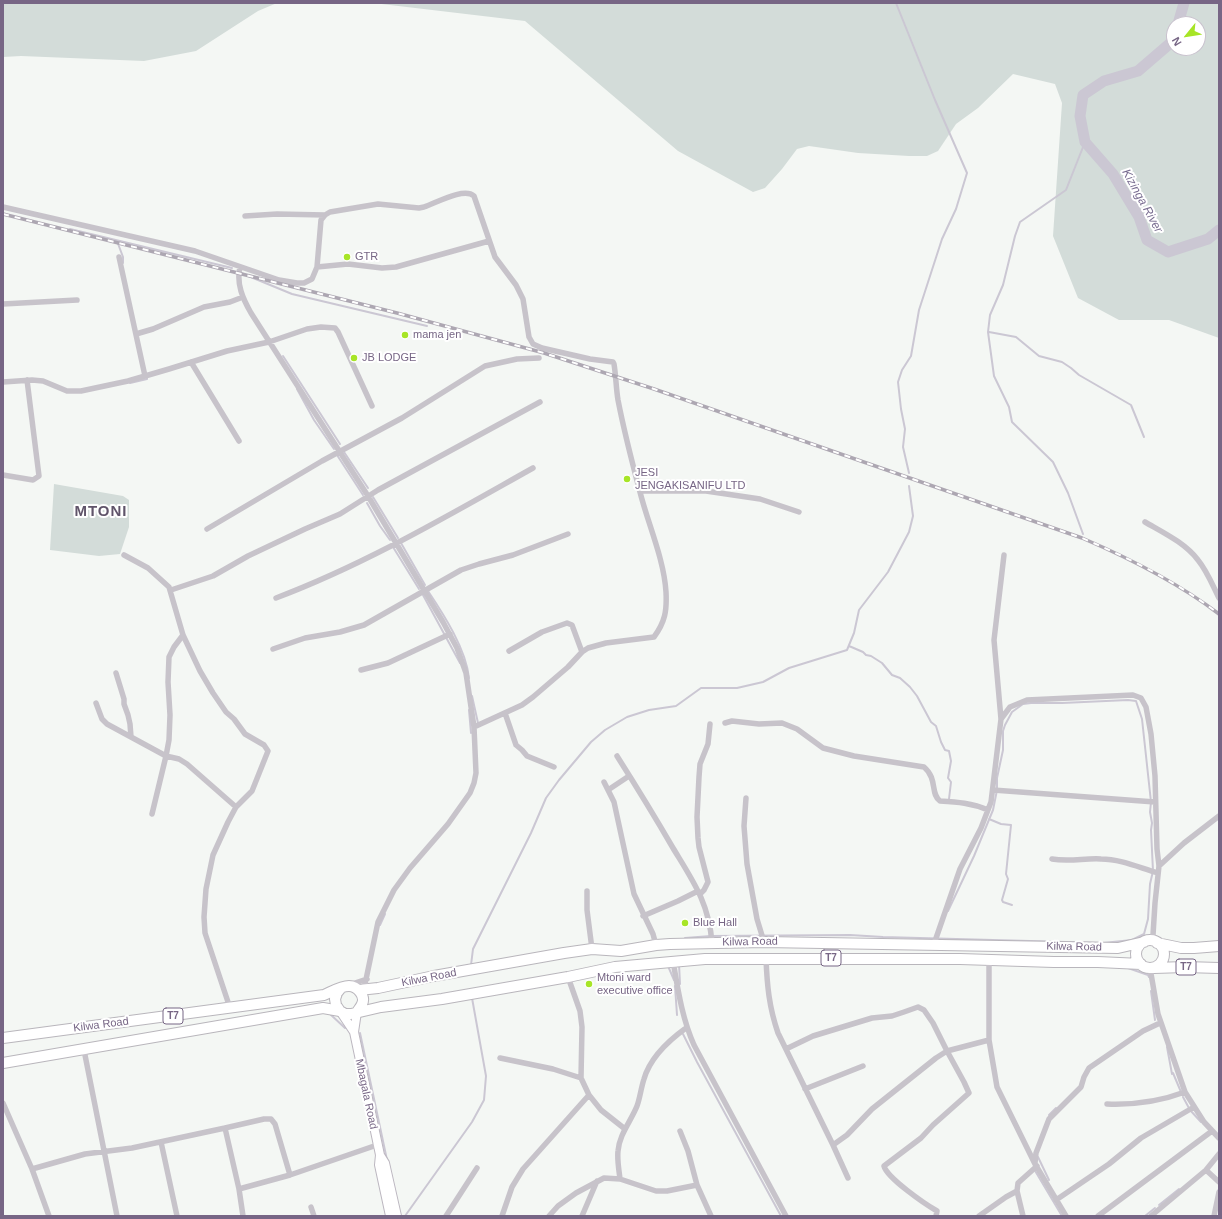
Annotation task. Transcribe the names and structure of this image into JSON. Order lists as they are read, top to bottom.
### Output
{
  "streets": {
    "highway": ["Kilwa Road", "T7"],
    "street": ["Mbagala Road"]
  },
  "crossings": [
    ["Kilwa Road", "T7"],
    ["Kilwa Road", "Mbagala Road"],
    ["T7", "Mbagala Road"]
  ],
  "districts": ["MTONI"],
  "water": ["Kizinga River"],
  "places": [
    "GTR",
    "mama jen",
    "JB LODGE",
    "JESI JENGAKISANIFU LTD",
    "Blue Hall",
    "Mtoni ward executive office"
  ],
  "north": "bottom left"
}
